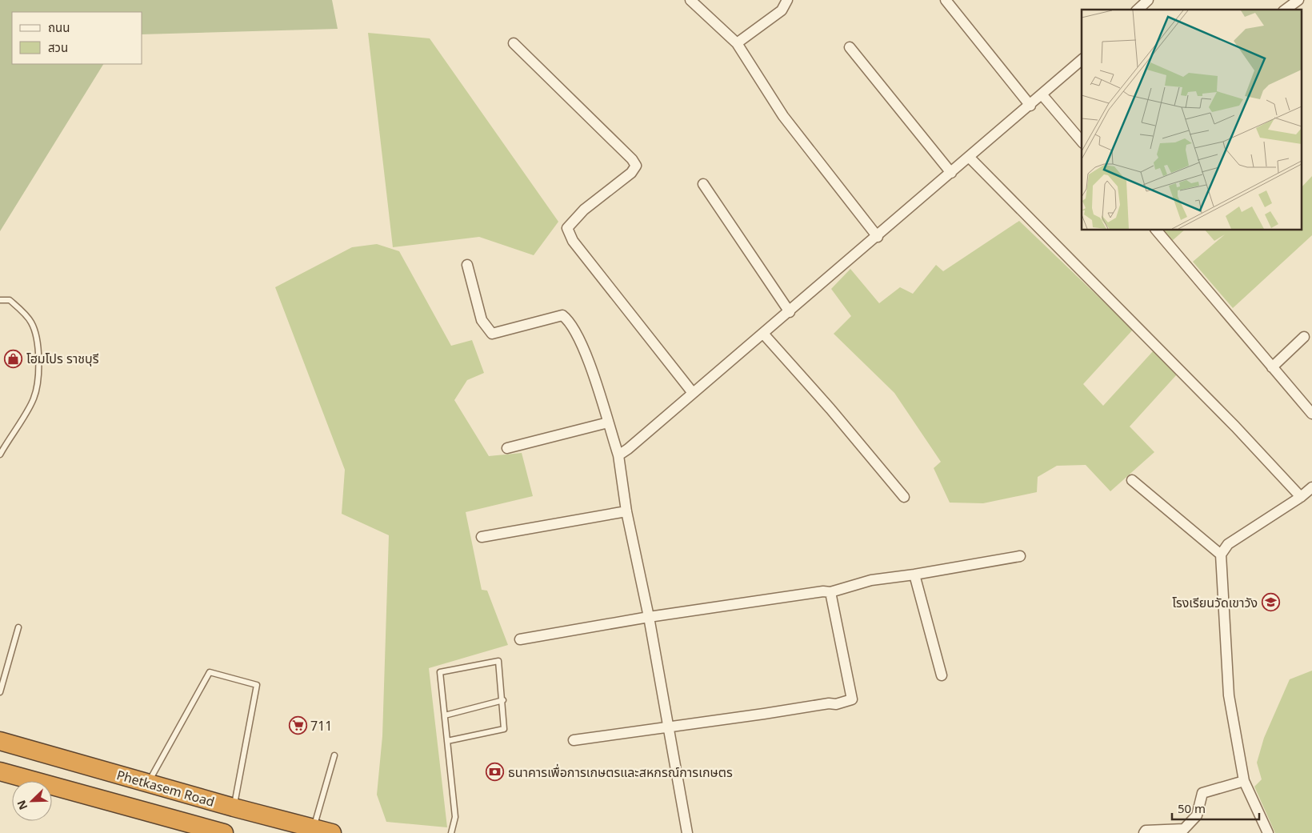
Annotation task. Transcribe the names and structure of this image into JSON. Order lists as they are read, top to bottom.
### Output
{
  "streets": {
    "highway": ["Phetkasem Road"]
  },
  "places": {
    "shop": ["โฮมโปร ราชบุรี"],
    "school or university": ["โรงเรียนวัดเขาวัง"],
    "supermarket": ["711"],
    "bank": ["ธนาคารเพื่อการเกษตรและสหกรณ์การเกษตร"]
  },
  "legend": ["ถนน", "สวน"],
  "scale_bar": "50 m",
  "north": "bottom left"
}
